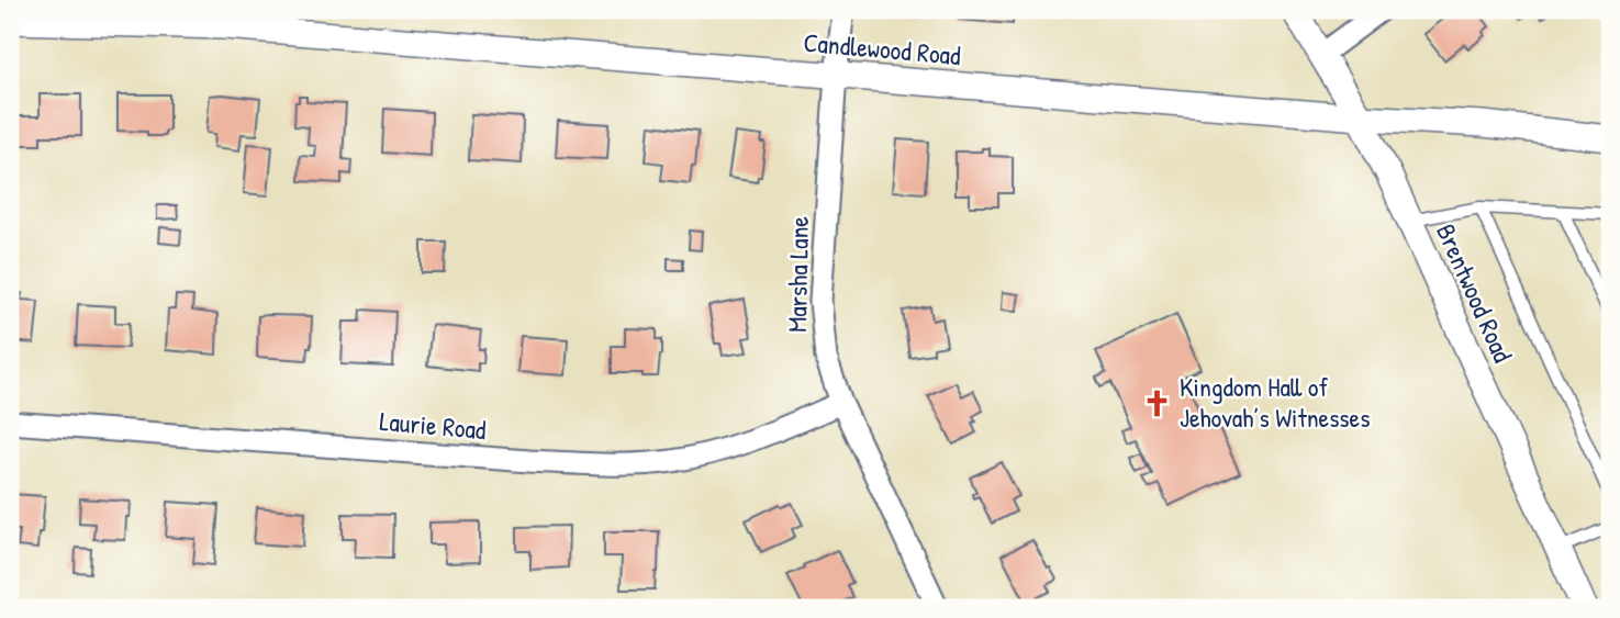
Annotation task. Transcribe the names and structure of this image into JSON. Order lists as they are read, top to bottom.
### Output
{
  "streets": {
    "street": [
      "Candlewood Road",
      "Marsha Lane",
      "Brentwood Road",
      "Laurie Road"
    ]
  },
  "crossings": [
    ["Candlewood Road", "Marsha Lane"],
    ["Candlewood Road", "Brentwood Road"],
    ["Marsha Lane", "Laurie Road"]
  ],
  "places": {
    "church": ["Kingdom Hall of Jehovah’s Witnesses"]
  }
}
